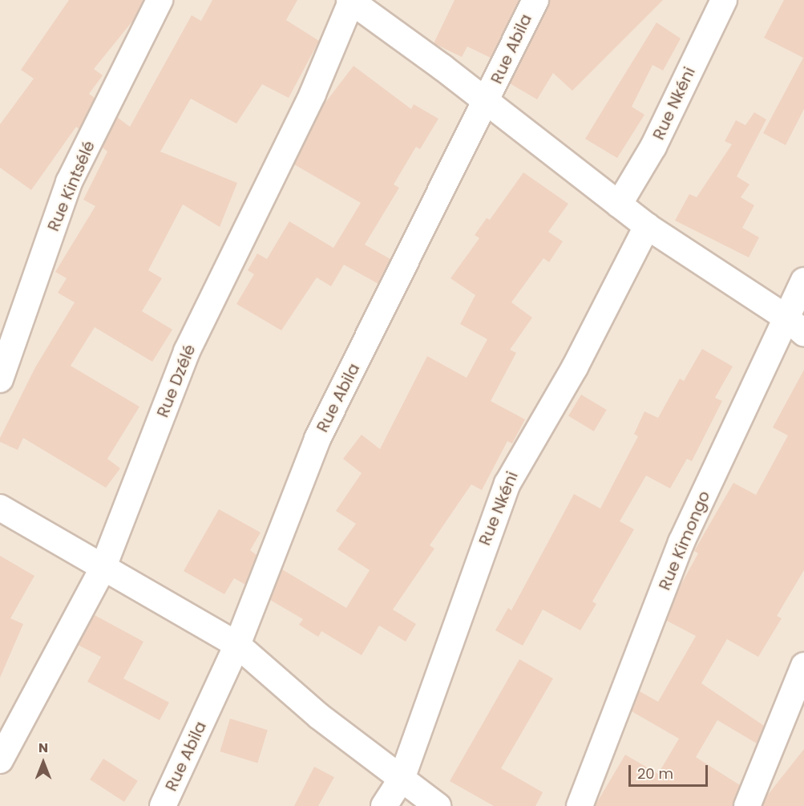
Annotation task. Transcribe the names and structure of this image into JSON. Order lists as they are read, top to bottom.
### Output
{
  "streets": {
    "street": [
      "Rue Abila",
      "Rue Nkéni",
      "Rue Kintsélé",
      "Rue Dzélé",
      "Rue Kimongo"
    ]
  },
  "scale_bar": "20 m",
  "north": "top"
}
